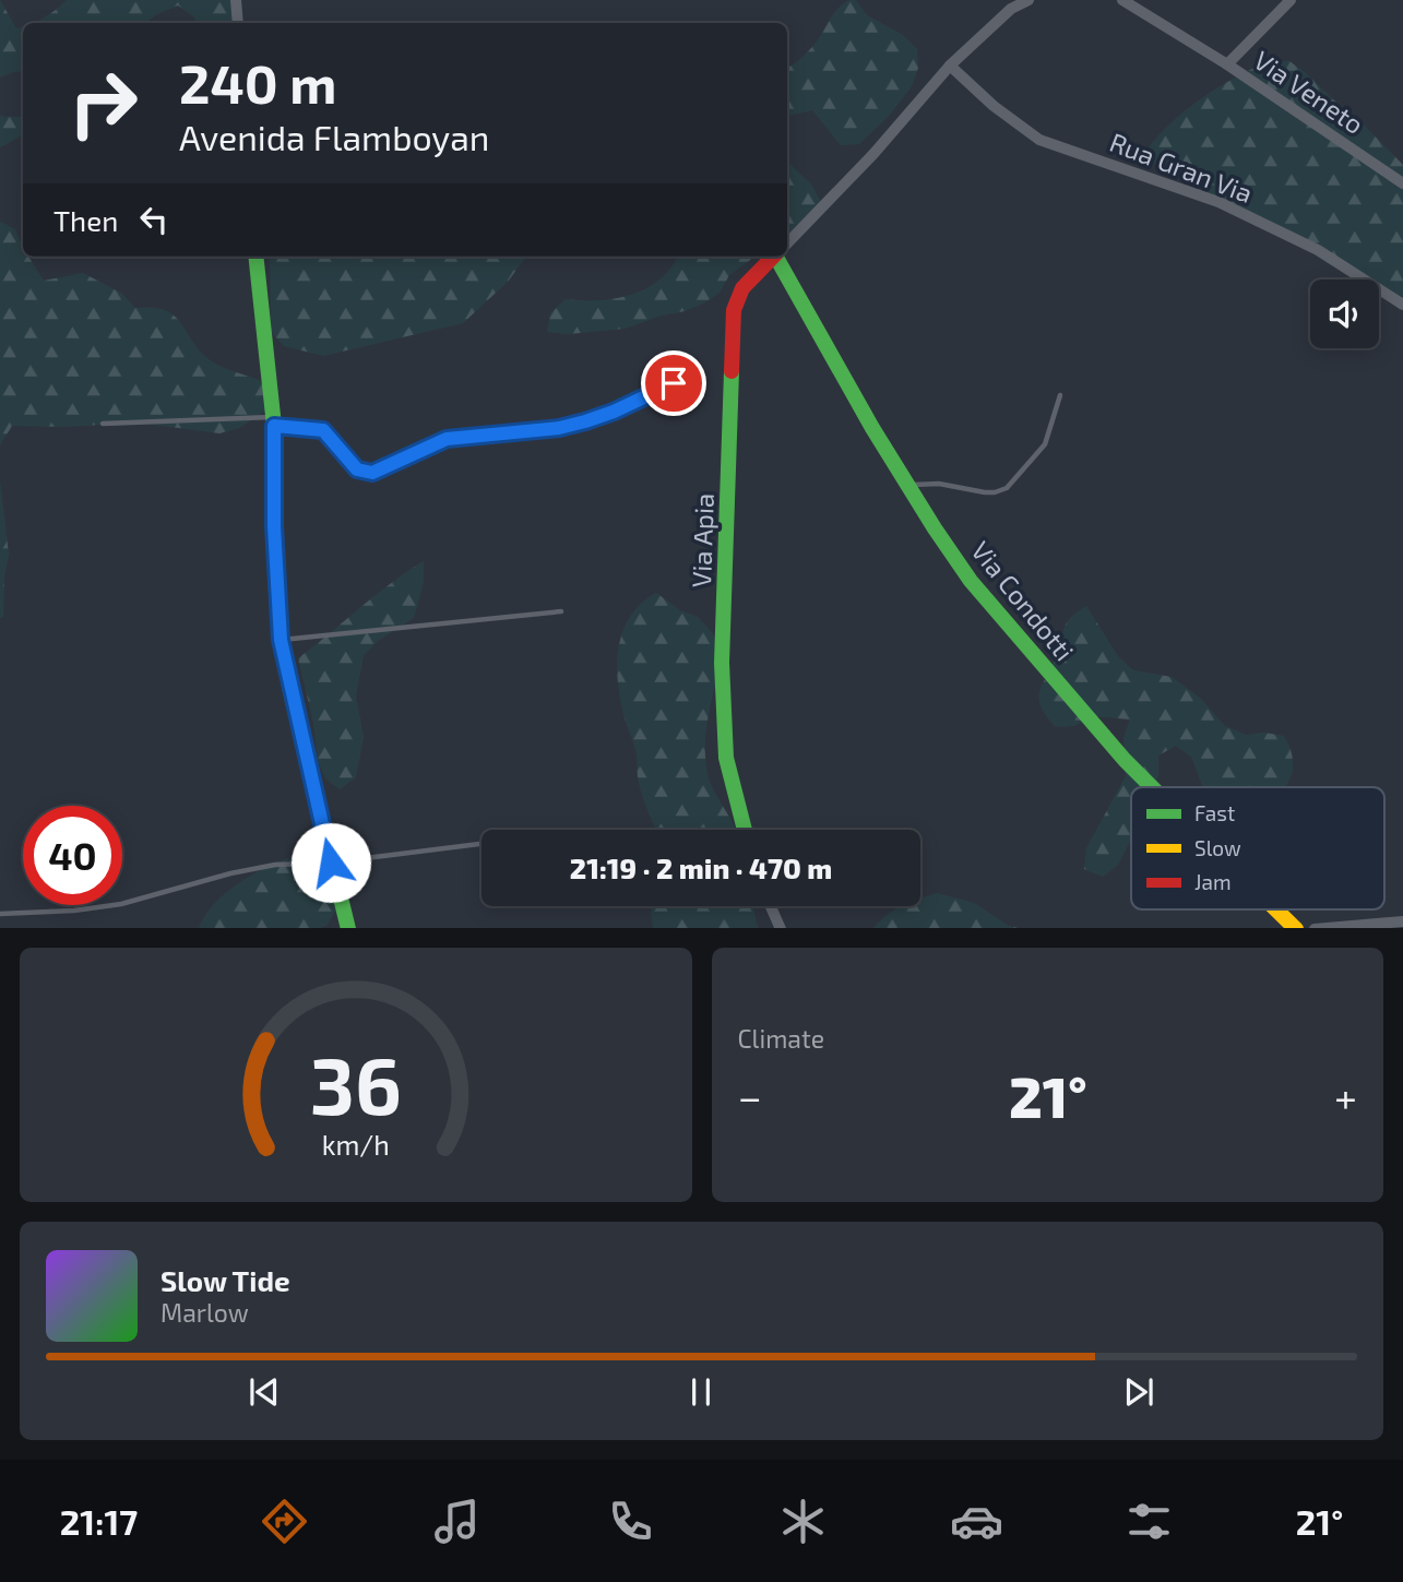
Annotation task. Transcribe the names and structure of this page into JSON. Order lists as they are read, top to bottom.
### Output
{
  "streets": {
    "street": [
      "Via Veneto",
      "Rua Gran Via",
      "Via Apia",
      "Via Condotti"
    ]
  },
  "crossings": [
    ["Rua Gran Via", "Via Apia"]
  ],
  "legend": ["Fast", "Slow", "Jam"],
  "page": {
    "turn": ["240 m", "Avenida Flamboyan"],
    "then": "Then",
    "limit": "40",
    "trip": "21:19 · 2 min · 470 m",
    "tile": "Climate",
    "heat": ["−", "21°", "+"],
    "song": ["Slow Tide", "Marlow"],
    "tabs": ["21:17", "21°"],
    "gauge": ["36", "km/h"]
  }
}
